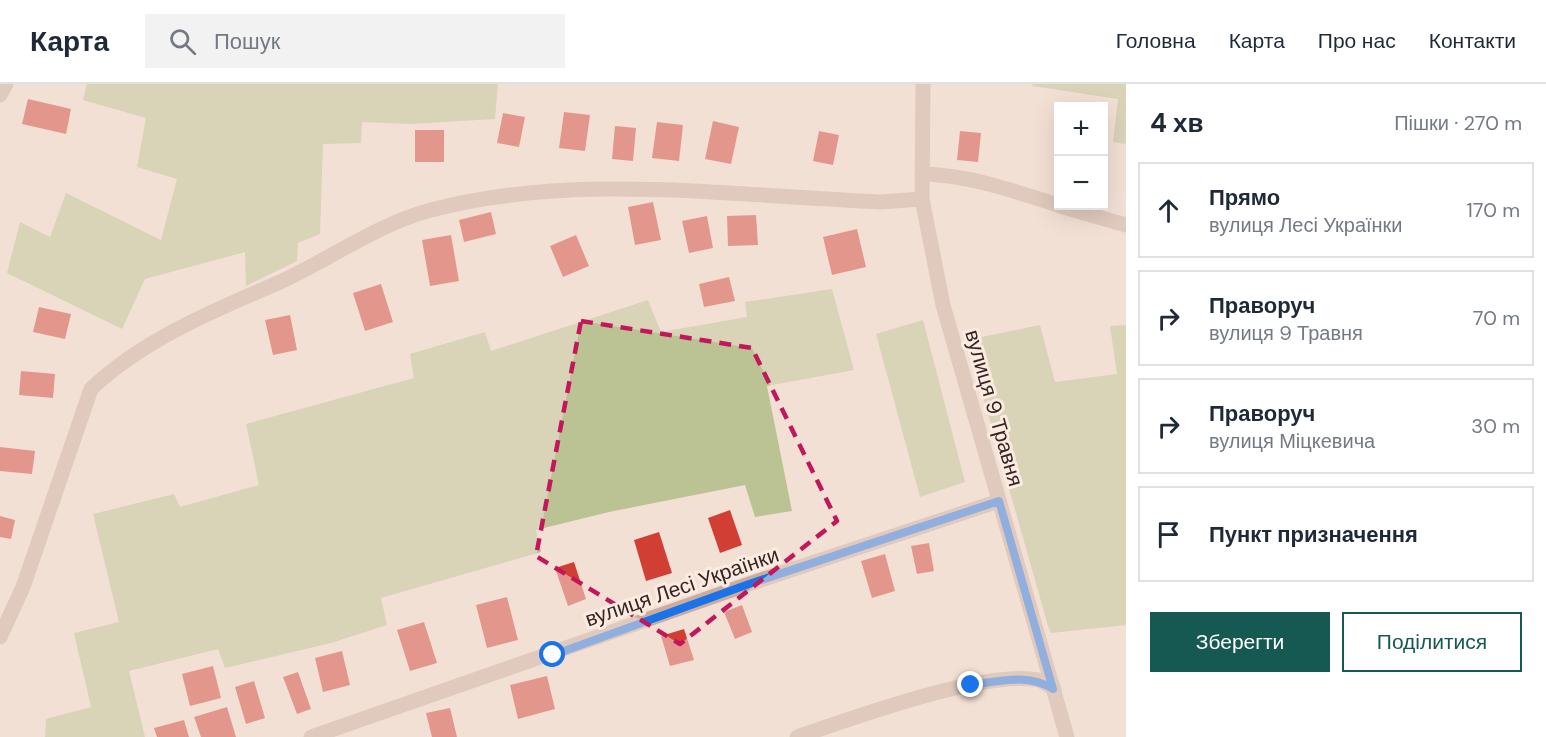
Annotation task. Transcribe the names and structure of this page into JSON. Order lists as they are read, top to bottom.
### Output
{
  "streets": {
    "street": ["вулиця 9 Травня", "вулиця Лесі Українки"]
  },
  "crossings": [
    ["вулиця 9 Травня", "вулиця Лесі Українки"]
  ],
  "page": {
    "header": "Карта",
    "search": "Пошук",
    "nav": [
      "Головна",
      "Карта",
      "Про нас",
      "Контакти"
    ],
    "heading": ["4 хв", "Пішки · 270 m"],
    "map_buttons": ["+", "−"],
    "list": [
      ["Прямо", "вулиця Лесі Українки", "170 m"],
      ["Праворуч", "вулиця 9 Травня", "70 m"],
      ["Праворуч", "вулиця Міцкевича", "30 m"],
      "Пункт призначення"
    ],
    "buttons": ["Зберегти", "Поділитися"]
  }
}
